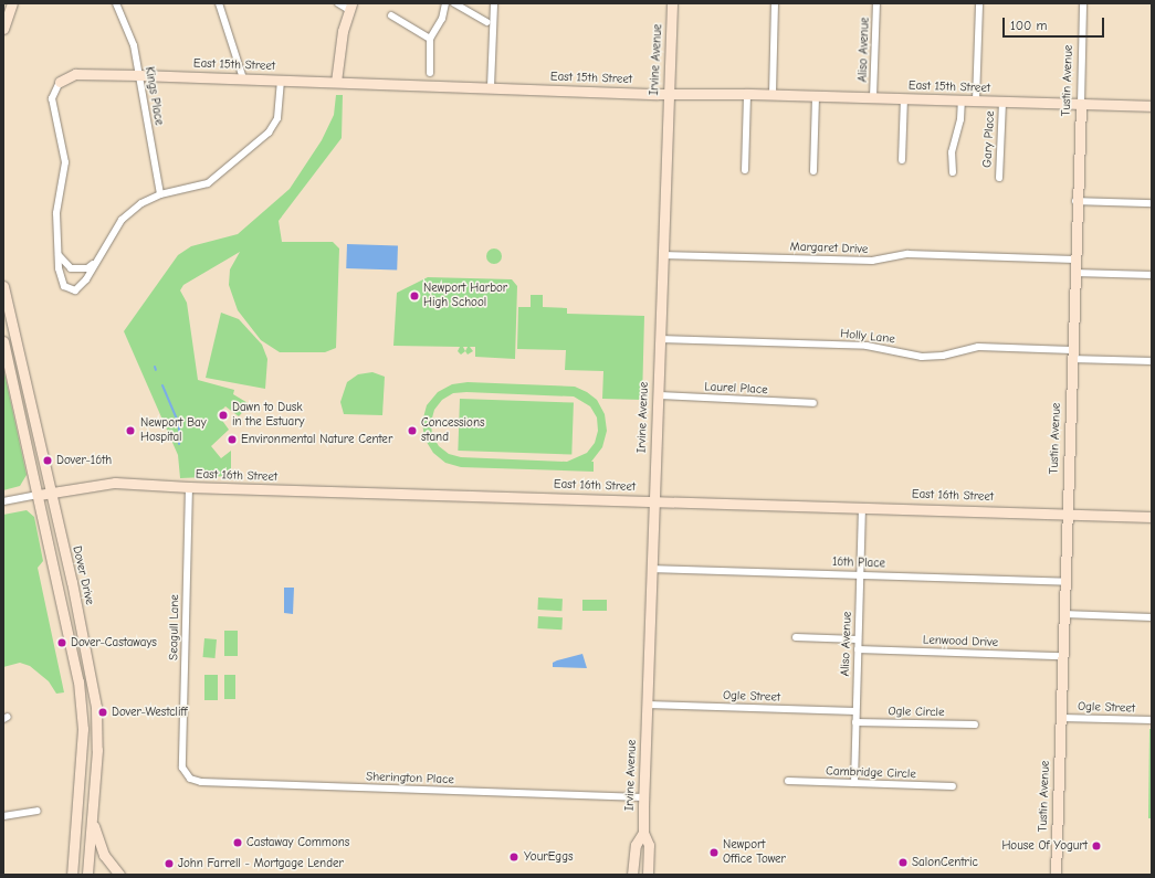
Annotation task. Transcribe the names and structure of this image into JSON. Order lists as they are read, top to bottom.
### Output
{
  "streets": {
    "street": [
      "Aliso Avenue",
      "Irvine Avenue",
      "East 15th Street",
      "Tustin Avenue",
      "Kings Place",
      "Gary Place",
      "Margaret Drive",
      "Holly Lane",
      "Laurel Place",
      "East 16th Street",
      "16th Place",
      "Dover Drive",
      "Seagull Lane",
      "Lenwood Drive",
      "Ogle Street",
      "Ogle Circle",
      "Cambridge Circle",
      "Sherington Place"
    ]
  },
  "crossings": [
    ["Aliso Avenue", "East 15th Street"],
    ["Aliso Avenue", "East 16th Street"],
    ["Aliso Avenue", "16th Place"],
    ["Aliso Avenue", "Lenwood Drive"],
    ["Aliso Avenue", "Ogle Street"],
    ["Aliso Avenue", "Ogle Circle"],
    ["Aliso Avenue", "Cambridge Circle"],
    ["Irvine Avenue", "East 15th Street"],
    ["Irvine Avenue", "Margaret Drive"],
    ["Irvine Avenue", "Holly Lane"],
    ["Irvine Avenue", "Laurel Place"],
    ["Irvine Avenue", "East 16th Street"],
    ["Irvine Avenue", "16th Place"],
    ["Irvine Avenue", "Ogle Street"],
    ["Irvine Avenue", "Sherington Place"],
    ["East 15th Street", "Tustin Avenue"],
    ["East 15th Street", "Kings Place"],
    ["East 15th Street", "Gary Place"],
    ["Tustin Avenue", "Margaret Drive"],
    ["Tustin Avenue", "Holly Lane"],
    ["Tustin Avenue", "East 16th Street"],
    ["Tustin Avenue", "16th Place"],
    ["Tustin Avenue", "Lenwood Drive"],
    ["Tustin Avenue", "Ogle Street"],
    ["East 16th Street", "Dover Drive"],
    ["East 16th Street", "Seagull Lane"],
    ["Seagull Lane", "Sherington Place"]
  ],
  "places": [
    "Newport Harbor High School",
    "Dawn to Dusk in the Estuary",
    "Newport Bay Hospital",
    "Concessions stand",
    "Environmental Nature Center",
    "Dover-16th",
    "Dover-Castaways",
    "Dover-Westcliff",
    "Castaway Commons",
    "House Of Yogurt",
    "Newport Office Tower",
    "YourEggs",
    "SalonCentric",
    "John Farrell - Mortgage Lender"
  ],
  "scale_bar": "100 m"
}
